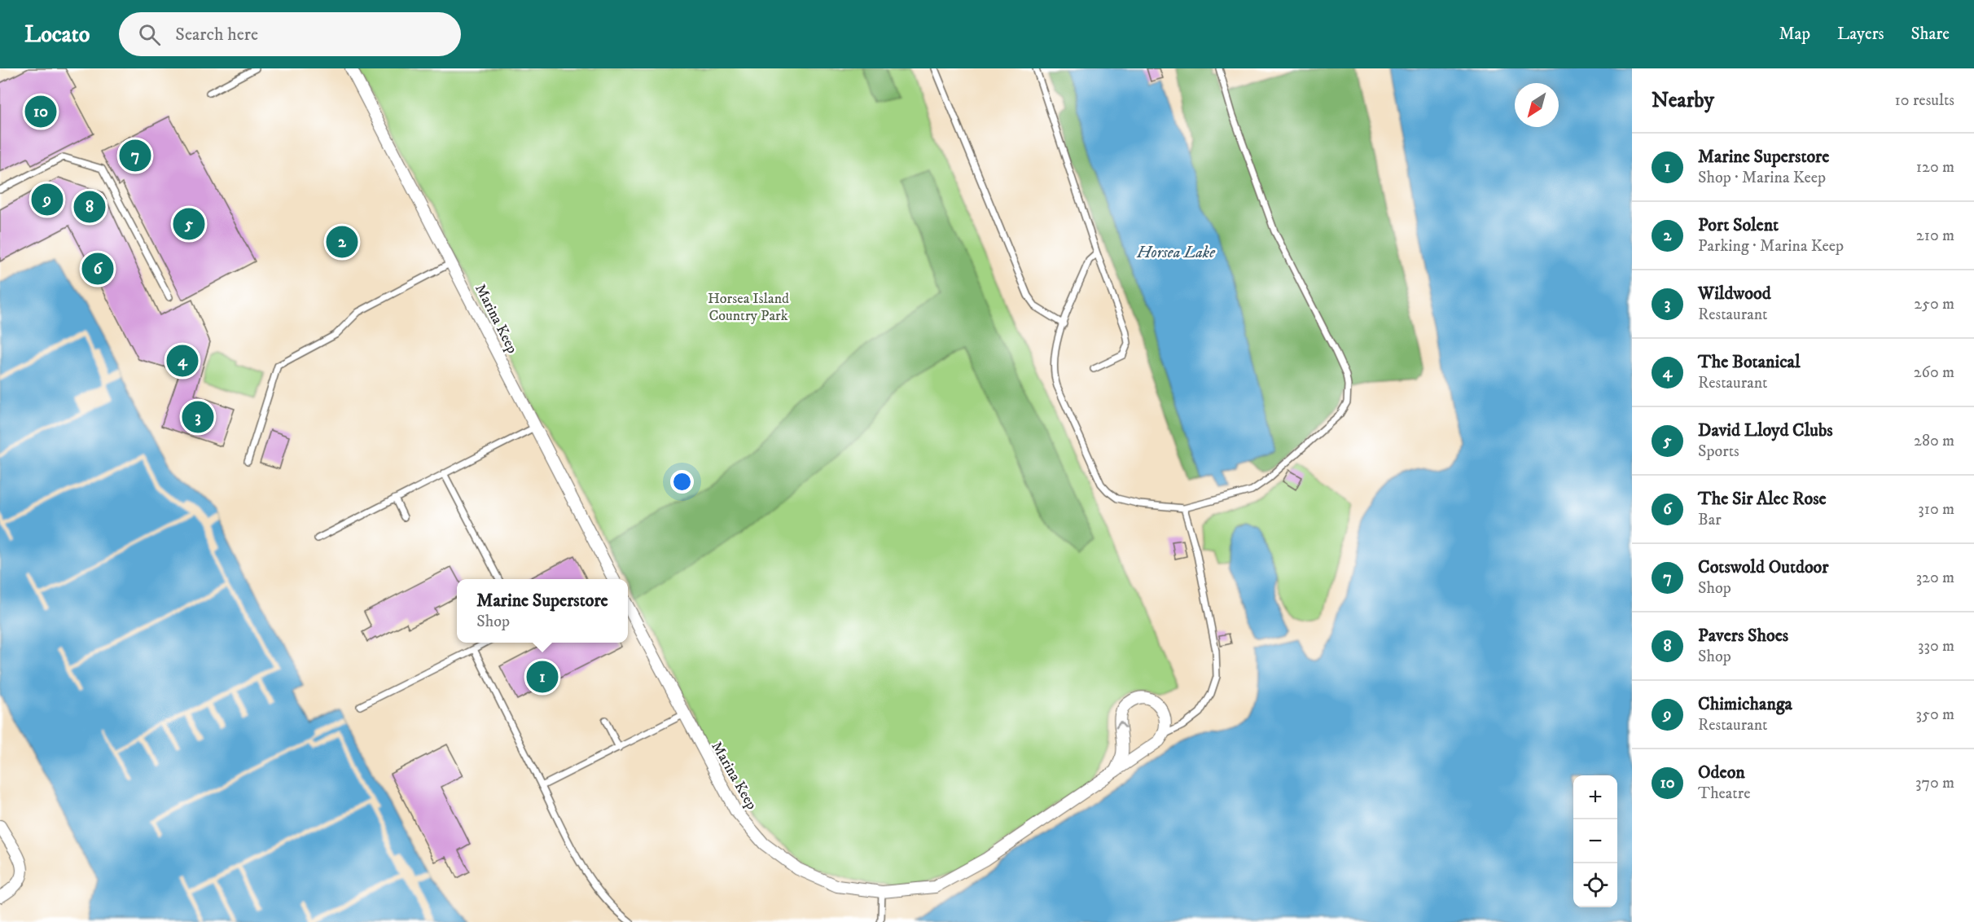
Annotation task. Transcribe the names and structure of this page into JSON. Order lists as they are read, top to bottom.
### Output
{
  "streets": {
    "street": ["Marina Keep"]
  },
  "water": ["Horsea Lake"],
  "parks": ["Horsea Island Country Park"],
  "north": "bottom left",
  "page": {
    "header": "Locato",
    "search": "Search here",
    "nav": ["Map", "Layers", "Share"],
    "heading": ["Nearby", "10 results"],
    "pins": [
      "10",
      "7",
      "9",
      "8",
      "5",
      "2",
      "6",
      "4",
      "3",
      "1"
    ],
    "list": [
      {
        "mark": "1",
        "name": "Marine Superstore",
        "note": "Shop · Marina Keep",
        "value": "120 m"
      },
      {
        "mark": "2",
        "name": "Port Solent",
        "note": "Parking · Marina Keep",
        "value": "210 m"
      },
      {
        "mark": "3",
        "name": "Wildwood",
        "note": "Restaurant",
        "value": "250 m"
      },
      {
        "mark": "4",
        "name": "The Botanical",
        "note": "Restaurant",
        "value": "260 m"
      },
      {
        "mark": "5",
        "name": "David Lloyd Clubs",
        "note": "Sports",
        "value": "280 m"
      },
      {
        "mark": "6",
        "name": "The Sir Alec Rose",
        "note": "Bar",
        "value": "310 m"
      },
      {
        "mark": "7",
        "name": "Cotswold Outdoor",
        "note": "Shop",
        "value": "320 m"
      },
      {
        "mark": "8",
        "name": "Pavers Shoes",
        "note": "Shop",
        "value": "330 m"
      },
      {
        "mark": "9",
        "name": "Chimichanga",
        "note": "Restaurant",
        "value": "350 m"
      },
      {
        "mark": "10",
        "name": "Odeon",
        "note": "Theatre",
        "value": "370 m"
      }
    ],
    "popup": ["Marine Superstore", "Shop"],
    "map_buttons": ["+", "−"]
  }
}
